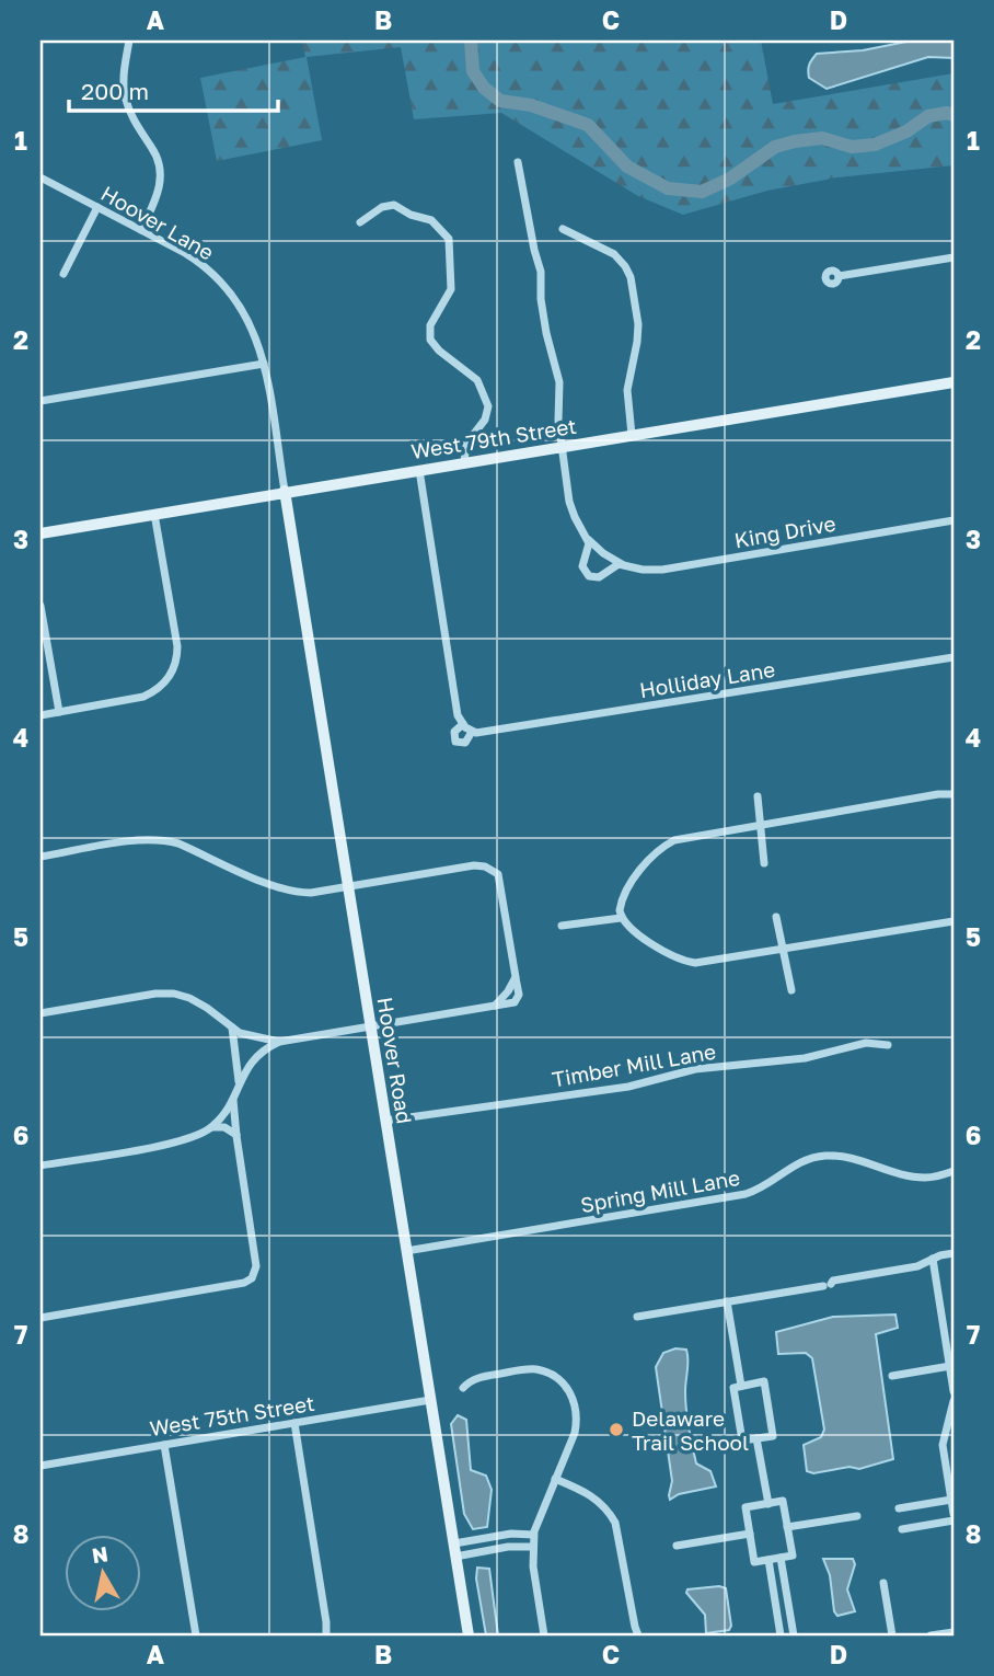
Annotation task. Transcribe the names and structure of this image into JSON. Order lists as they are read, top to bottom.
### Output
{
  "streets": {
    "street": [
      "Hoover Lane",
      "West 79th Street",
      "King Drive",
      "Holliday Lane",
      "Hoover Road",
      "Timber Mill Lane",
      "Spring Mill Lane",
      "West 75th Street"
    ]
  },
  "crossings": [
    ["Hoover Lane", "West 79th Street"],
    ["Hoover Lane", "Hoover Road"],
    ["West 79th Street", "King Drive"],
    ["West 79th Street", "Hoover Road"],
    ["Hoover Road", "Timber Mill Lane"],
    ["Hoover Road", "Spring Mill Lane"],
    ["Hoover Road", "West 75th Street"]
  ],
  "places": ["Delaware Trail School"],
  "scale_bar": "200 m",
  "north": "top",
  "grid": {
    "columns": [
      "A",
      "B",
      "C",
      "D"
    ],
    "rows": [
      "1",
      "2",
      "3",
      "4",
      "5",
      "6",
      "7",
      "8"
    ]
  }
}
